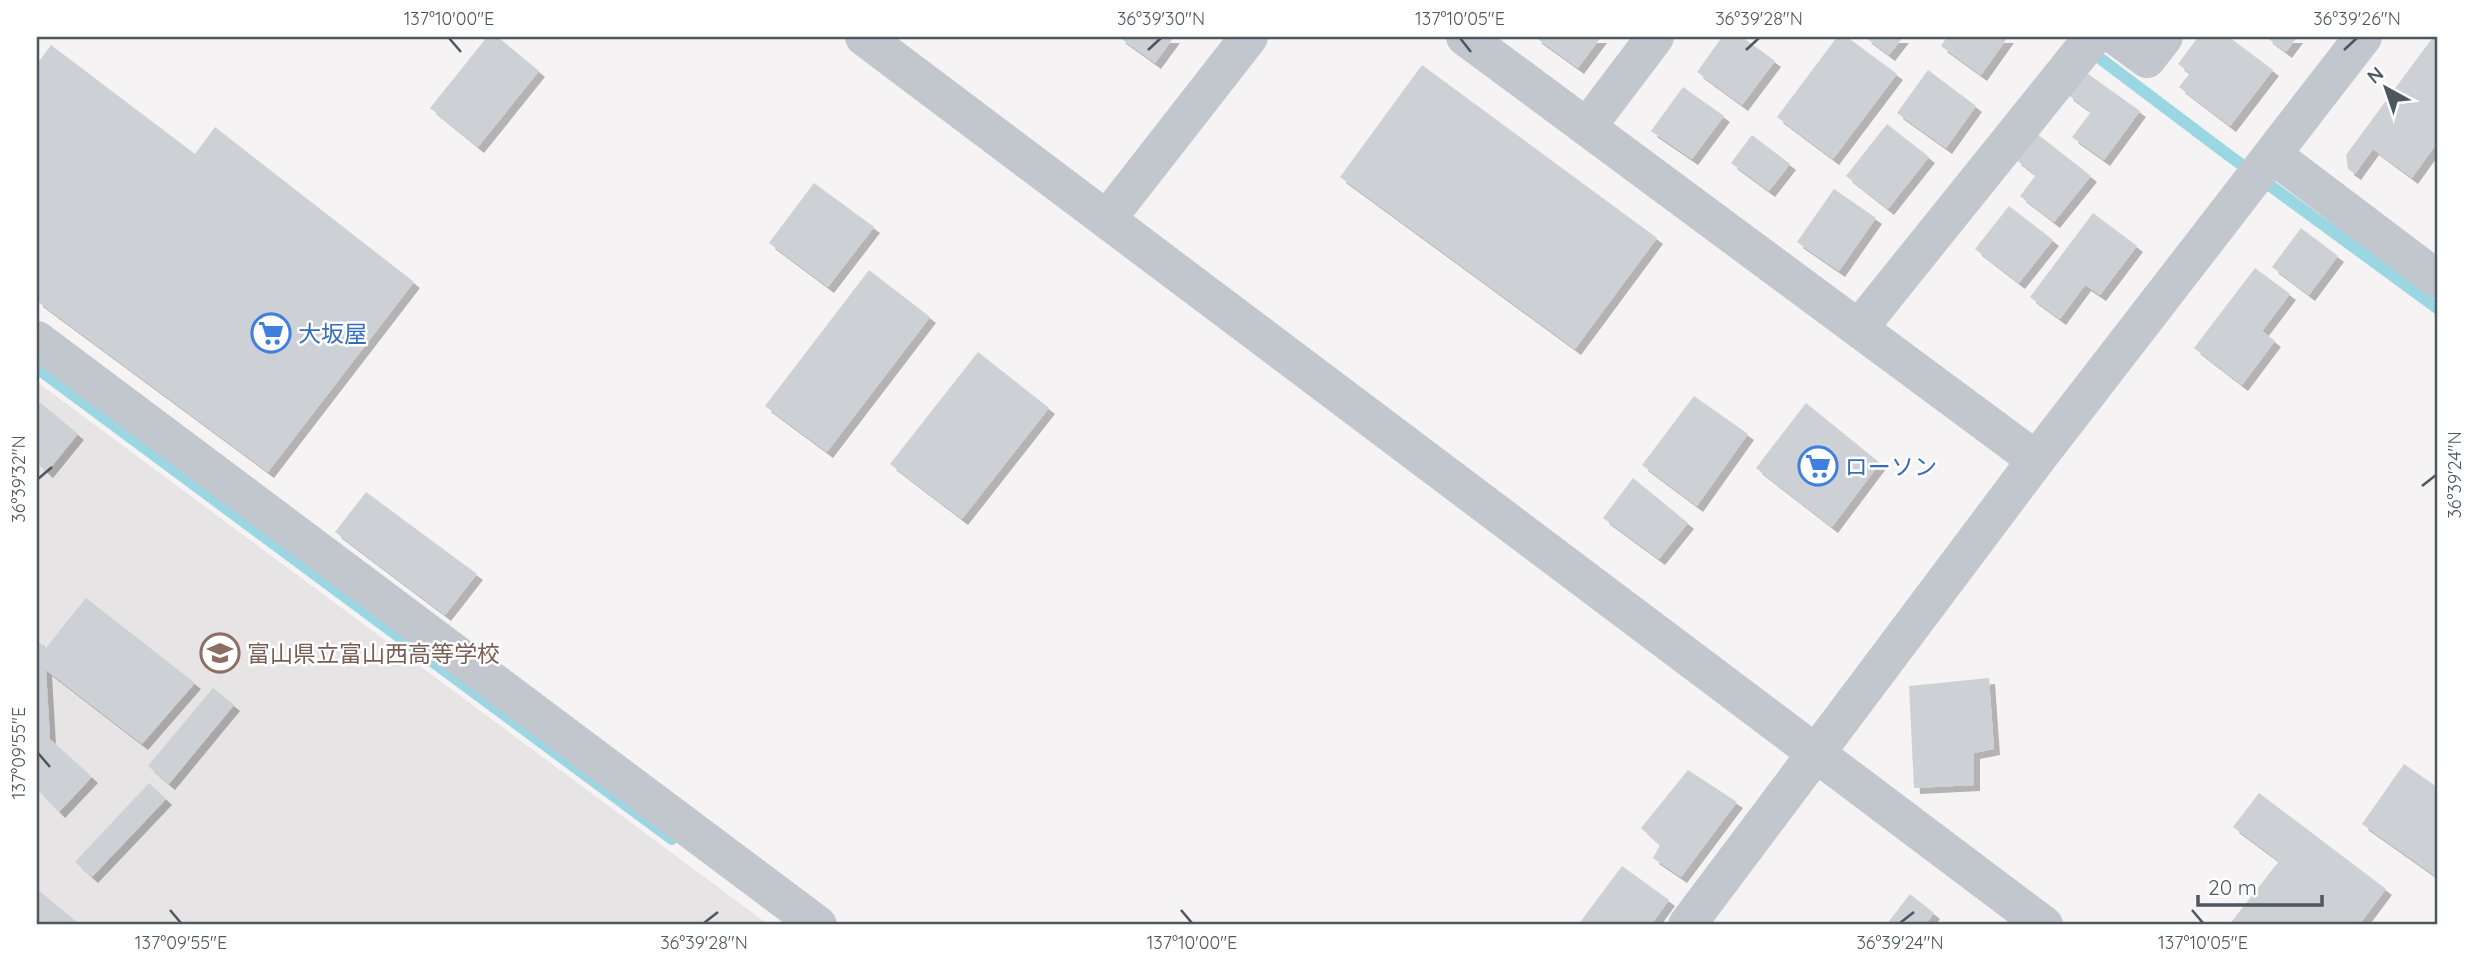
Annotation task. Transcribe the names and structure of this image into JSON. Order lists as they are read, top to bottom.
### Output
{
  "places": {
    "supermarket": ["大坂屋", "ローソン"],
    "school or university": ["富山県立富山西高等学校"]
  },
  "scale_bar": "20 m",
  "north": "top left",
  "coordinates": [
    "137°10'00\"E",
    "36°39'30\"N",
    "137°10'05\"E",
    "36°39'28\"N",
    "36°39'26\"N",
    "36°39'24\"N",
    "36°39'32\"N",
    "137°09'55\"E"
  ]
}
